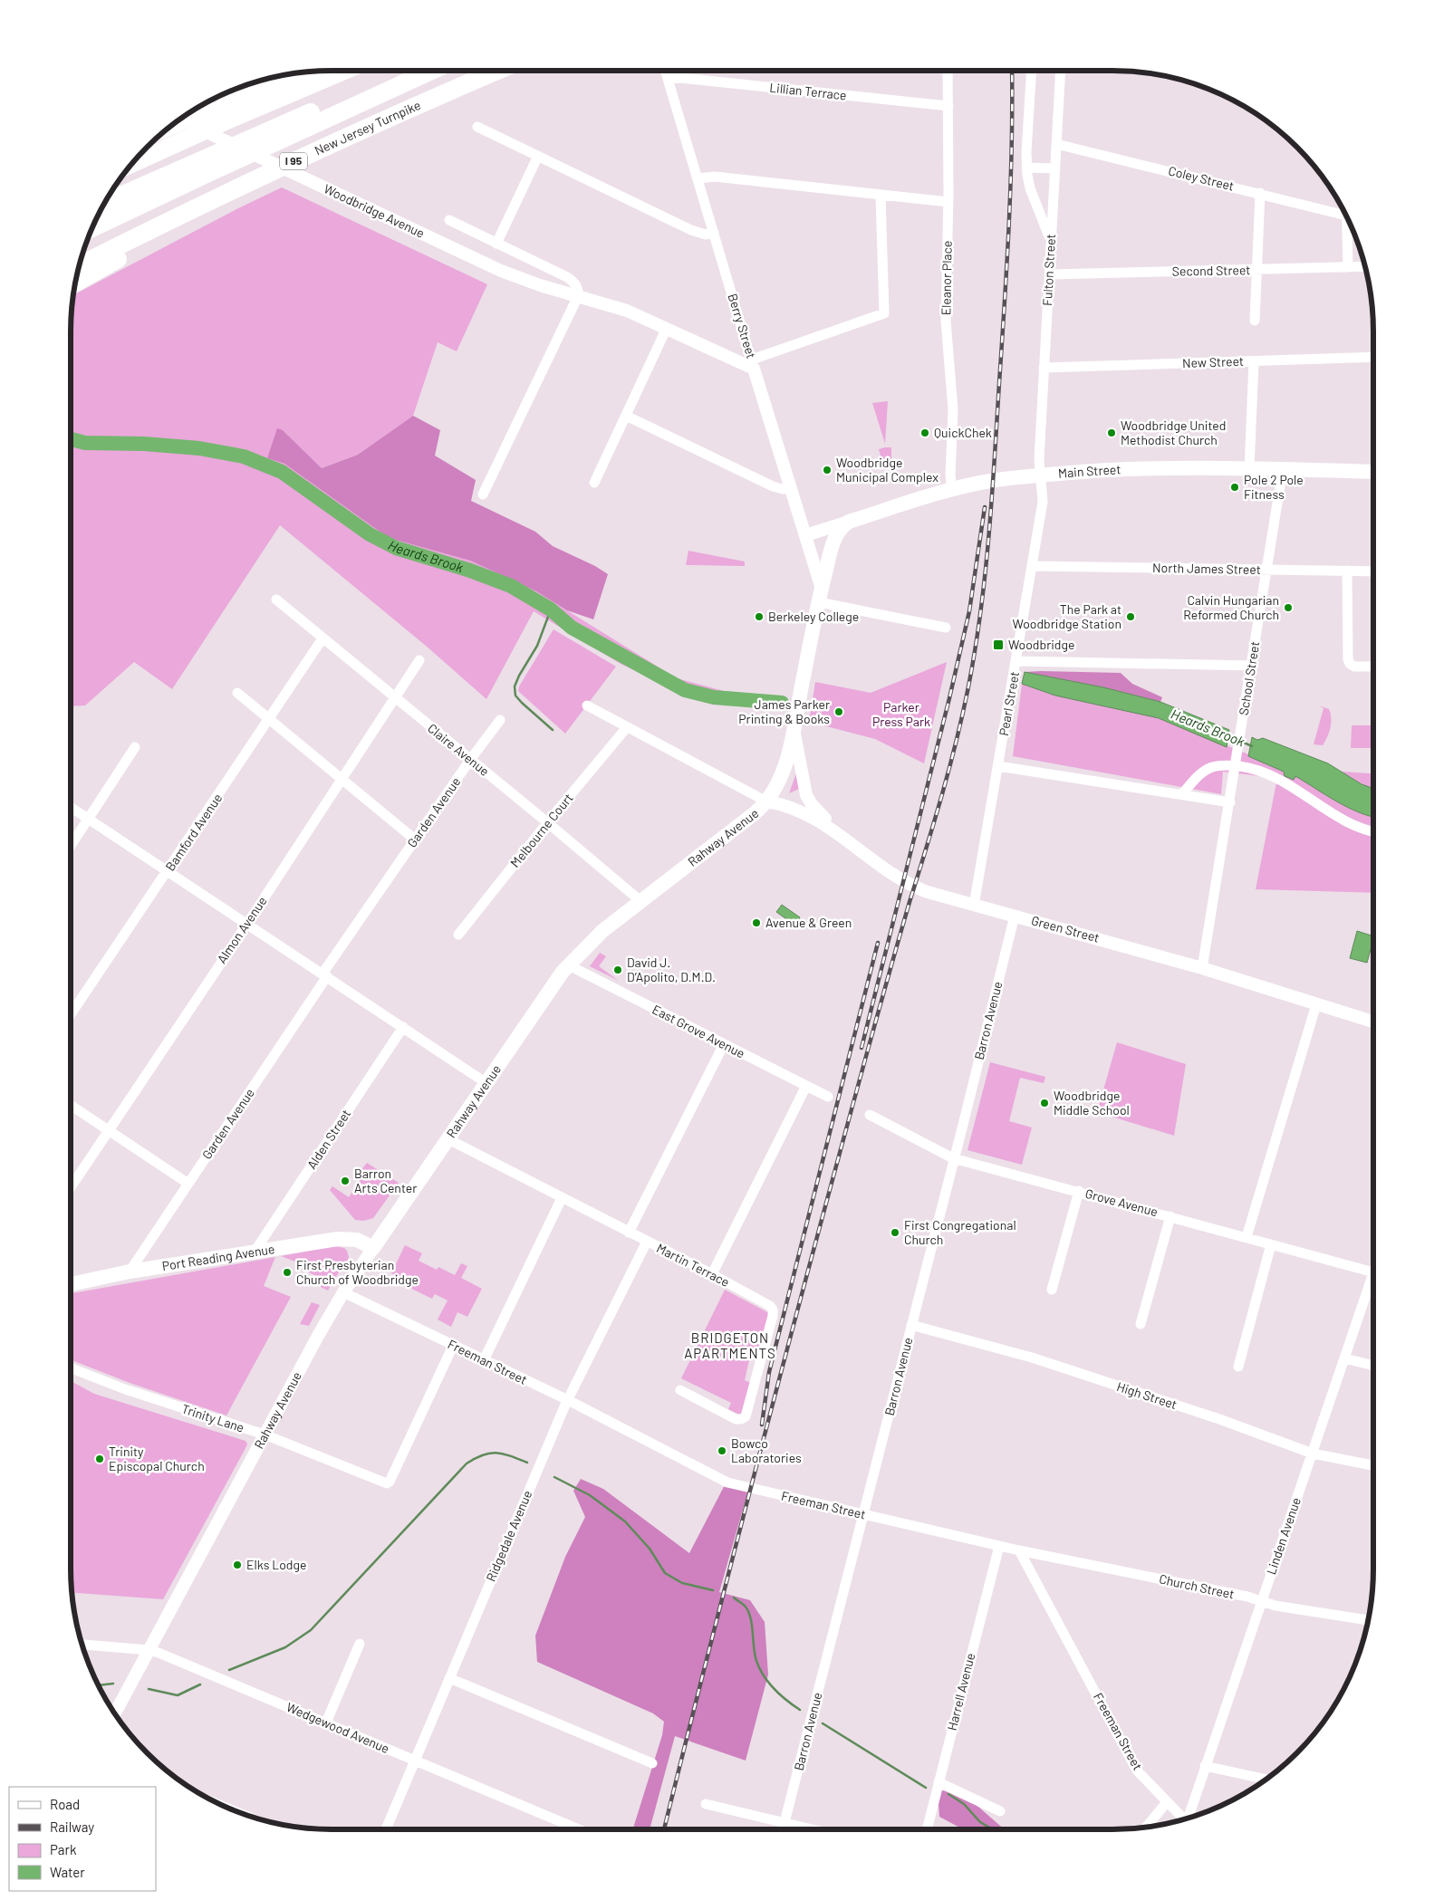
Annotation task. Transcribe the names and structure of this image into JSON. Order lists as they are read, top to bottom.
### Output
{
  "streets": {
    "highway": ["New Jersey Turnpike", "I 95"],
    "main road": ["Main Street", "Rahway Avenue", "Port Reading Avenue"],
    "street": [
      "Lillian Terrace",
      "Coley Street",
      "Woodbridge Avenue",
      "Fulton Street",
      "Second Street",
      "Eleanor Place",
      "Berry Street",
      "New Street",
      "North James Street",
      "School Street",
      "Pearl Street",
      "Claire Avenue",
      "Garden Avenue",
      "Melbourne Court",
      "Bamford Avenue",
      "Green Street",
      "Almon Avenue",
      "Barron Avenue",
      "East Grove Avenue",
      "Alden Street",
      "Grove Avenue",
      "Martin Terrace",
      "Freeman Street",
      "High Street",
      "Trinity Lane",
      "Ridgedale Avenue",
      "Linden Avenue",
      "Church Street",
      "Harrell Avenue",
      "Wedgewood Avenue"
    ]
  },
  "crossings": [
    ["Lillian Terrace", "Eleanor Place"],
    ["Lillian Terrace", "Berry Street"],
    ["Coley Street", "Fulton Street"],
    ["Woodbridge Avenue", "Berry Street"],
    ["Fulton Street", "Second Street"],
    ["Fulton Street", "New Street"],
    ["Fulton Street", "Main Street"],
    ["Fulton Street", "Pearl Street"],
    ["Eleanor Place", "Main Street"],
    ["Berry Street", "Main Street"],
    ["Berry Street", "Rahway Avenue"],
    ["Main Street", "School Street"],
    ["Main Street", "Pearl Street"],
    ["Main Street", "Rahway Avenue"],
    ["North James Street", "School Street"],
    ["North James Street", "Pearl Street"],
    ["School Street", "Green Street"],
    ["Pearl Street", "Green Street"],
    ["Claire Avenue", "Garden Avenue"],
    ["Claire Avenue", "Melbourne Court"],
    ["Claire Avenue", "Bamford Avenue"],
    ["Claire Avenue", "Rahway Avenue"],
    ["Claire Avenue", "Almon Avenue"],
    ["Garden Avenue", "Port Reading Avenue"],
    ["Rahway Avenue", "Green Street"],
    ["Rahway Avenue", "East Grove Avenue"],
    ["Rahway Avenue", "Port Reading Avenue"],
    ["Rahway Avenue", "Martin Terrace"],
    ["Rahway Avenue", "Freeman Street"],
    ["Rahway Avenue", "Trinity Lane"],
    ["Rahway Avenue", "Wedgewood Avenue"],
    ["Green Street", "Barron Avenue"],
    ["Barron Avenue", "Grove Avenue"],
    ["Barron Avenue", "Freeman Street"],
    ["Barron Avenue", "High Street"],
    ["Alden Street", "Port Reading Avenue"],
    ["Martin Terrace", "Ridgedale Avenue"],
    ["Freeman Street", "Trinity Lane"],
    ["Freeman Street", "Ridgedale Avenue"],
    ["Freeman Street", "Church Street"],
    ["Freeman Street", "Harrell Avenue"],
    ["High Street", "Linden Avenue"],
    ["Ridgedale Avenue", "Wedgewood Avenue"],
    ["Linden Avenue", "Church Street"]
  ],
  "districts": ["BRIDGETON APARTMENTS"],
  "water": ["Heards Brook"],
  "parks": ["Parker Press Park"],
  "places": {
    "other": [
      "QuickChek",
      "Woodbridge United Methodist Church",
      "Woodbridge Municipal Complex",
      "Pole 2 Pole Fitness",
      "Calvin Hungarian Reformed Church",
      "Berkeley College",
      "The Park at Woodbridge Station",
      "James Parker Printing & Books",
      "Avenue & Green",
      "David J. D’Apolito, D.M.D.",
      "Woodbridge Middle School",
      "Barron Arts Center",
      "First Congregational Church",
      "First Presbyterian Church of Woodbridge",
      "Bowco Laboratories",
      "Trinity Episcopal Church",
      "Elks Lodge"
    ],
    "transit": ["Woodbridge"]
  },
  "legend": [
    "Road",
    "Railway",
    "Park",
    "Water"
  ]
}
